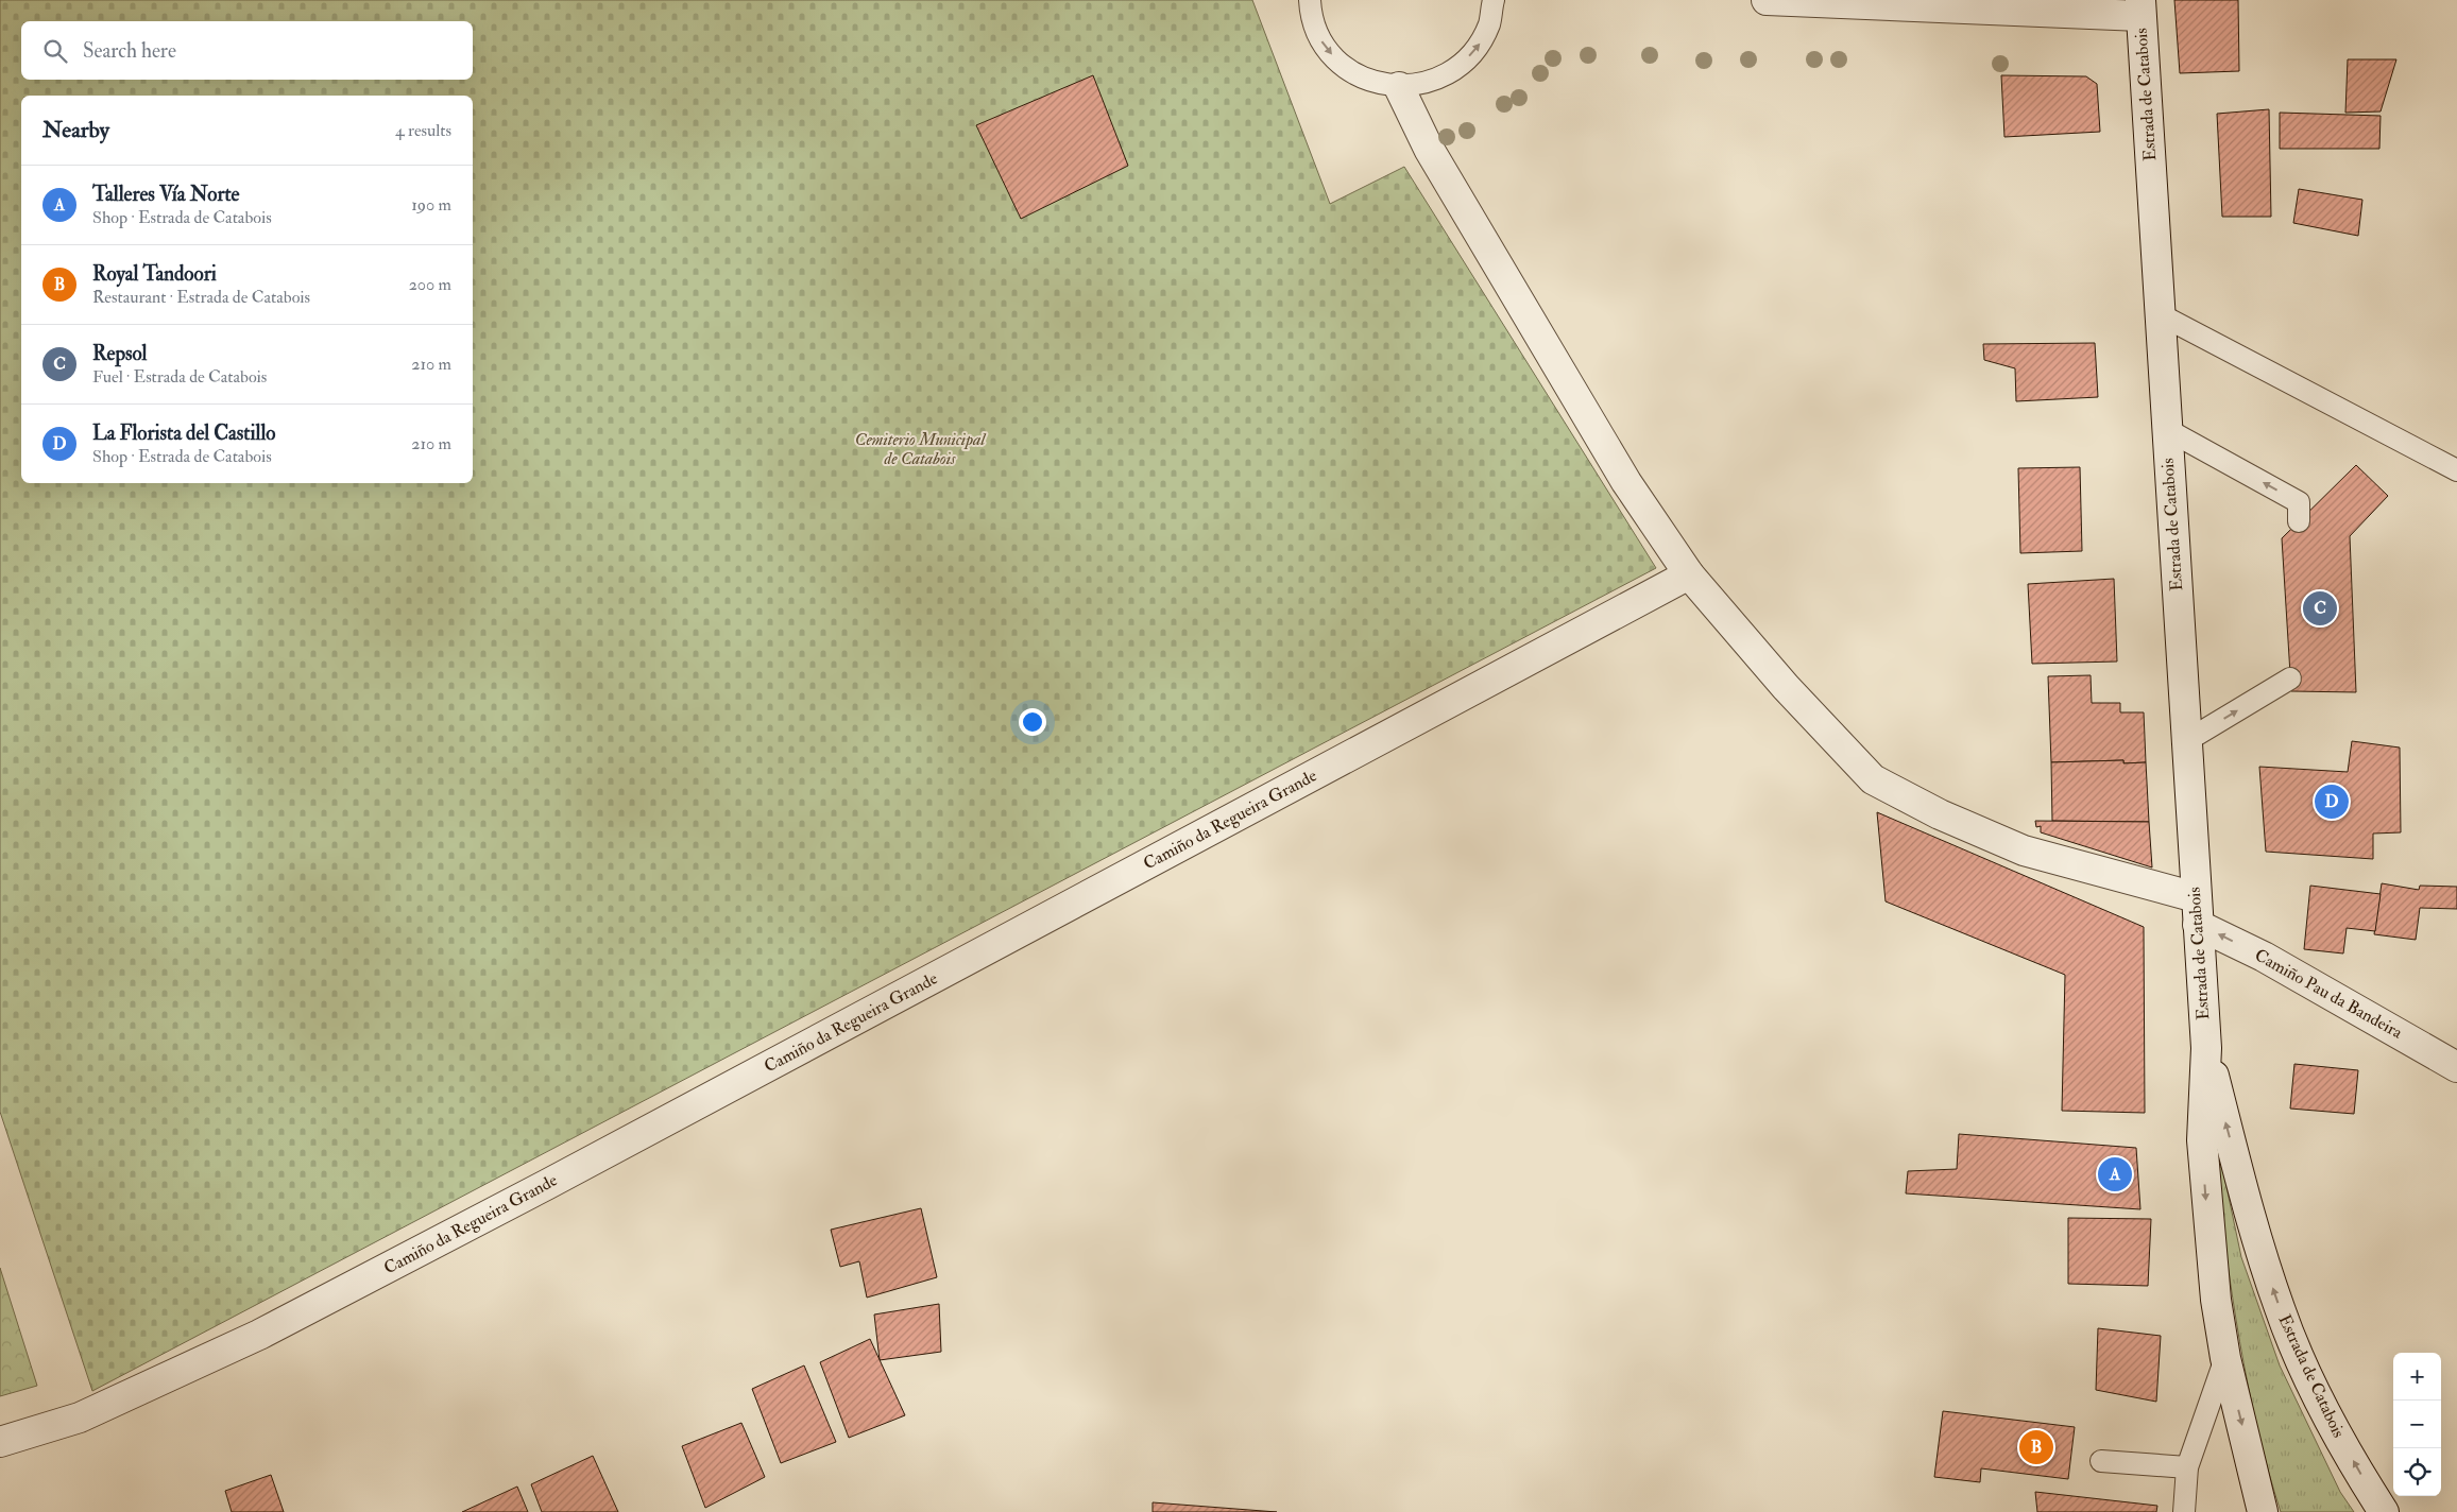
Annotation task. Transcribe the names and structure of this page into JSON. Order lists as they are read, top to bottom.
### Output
{
  "streets": {
    "street": ["Estrada de Catabois", "Camiño da Regueira Grande", "Camiño Pau da Bandeira"]
  },
  "crossings": [
    ["Estrada de Catabois", "Camiño Pau da Bandeira"],
    ["Camiño da Regueira Grande", "Camiño Pau da Bandeira"]
  ],
  "parks": ["Cemiterio Municipal de Catabois"],
  "page": {
    "search": "Search here",
    "heading": ["Nearby", "4 results"],
    "list": [
      {
        "mark": "A",
        "name": "Talleres Vía Norte",
        "note": "Shop · Estrada de Catabois",
        "value": "190 m"
      },
      {
        "mark": "B",
        "name": "Royal Tandoori",
        "note": "Restaurant · Estrada de Catabois",
        "value": "200 m"
      },
      {
        "mark": "C",
        "name": "Repsol",
        "note": "Fuel · Estrada de Catabois",
        "value": "210 m"
      },
      {
        "mark": "D",
        "name": "La Florista del Castillo",
        "note": "Shop · Estrada de Catabois",
        "value": "210 m"
      }
    ],
    "pins": [
      "C",
      "D",
      "A",
      "B"
    ],
    "map_buttons": ["+", "−"]
  }
}
